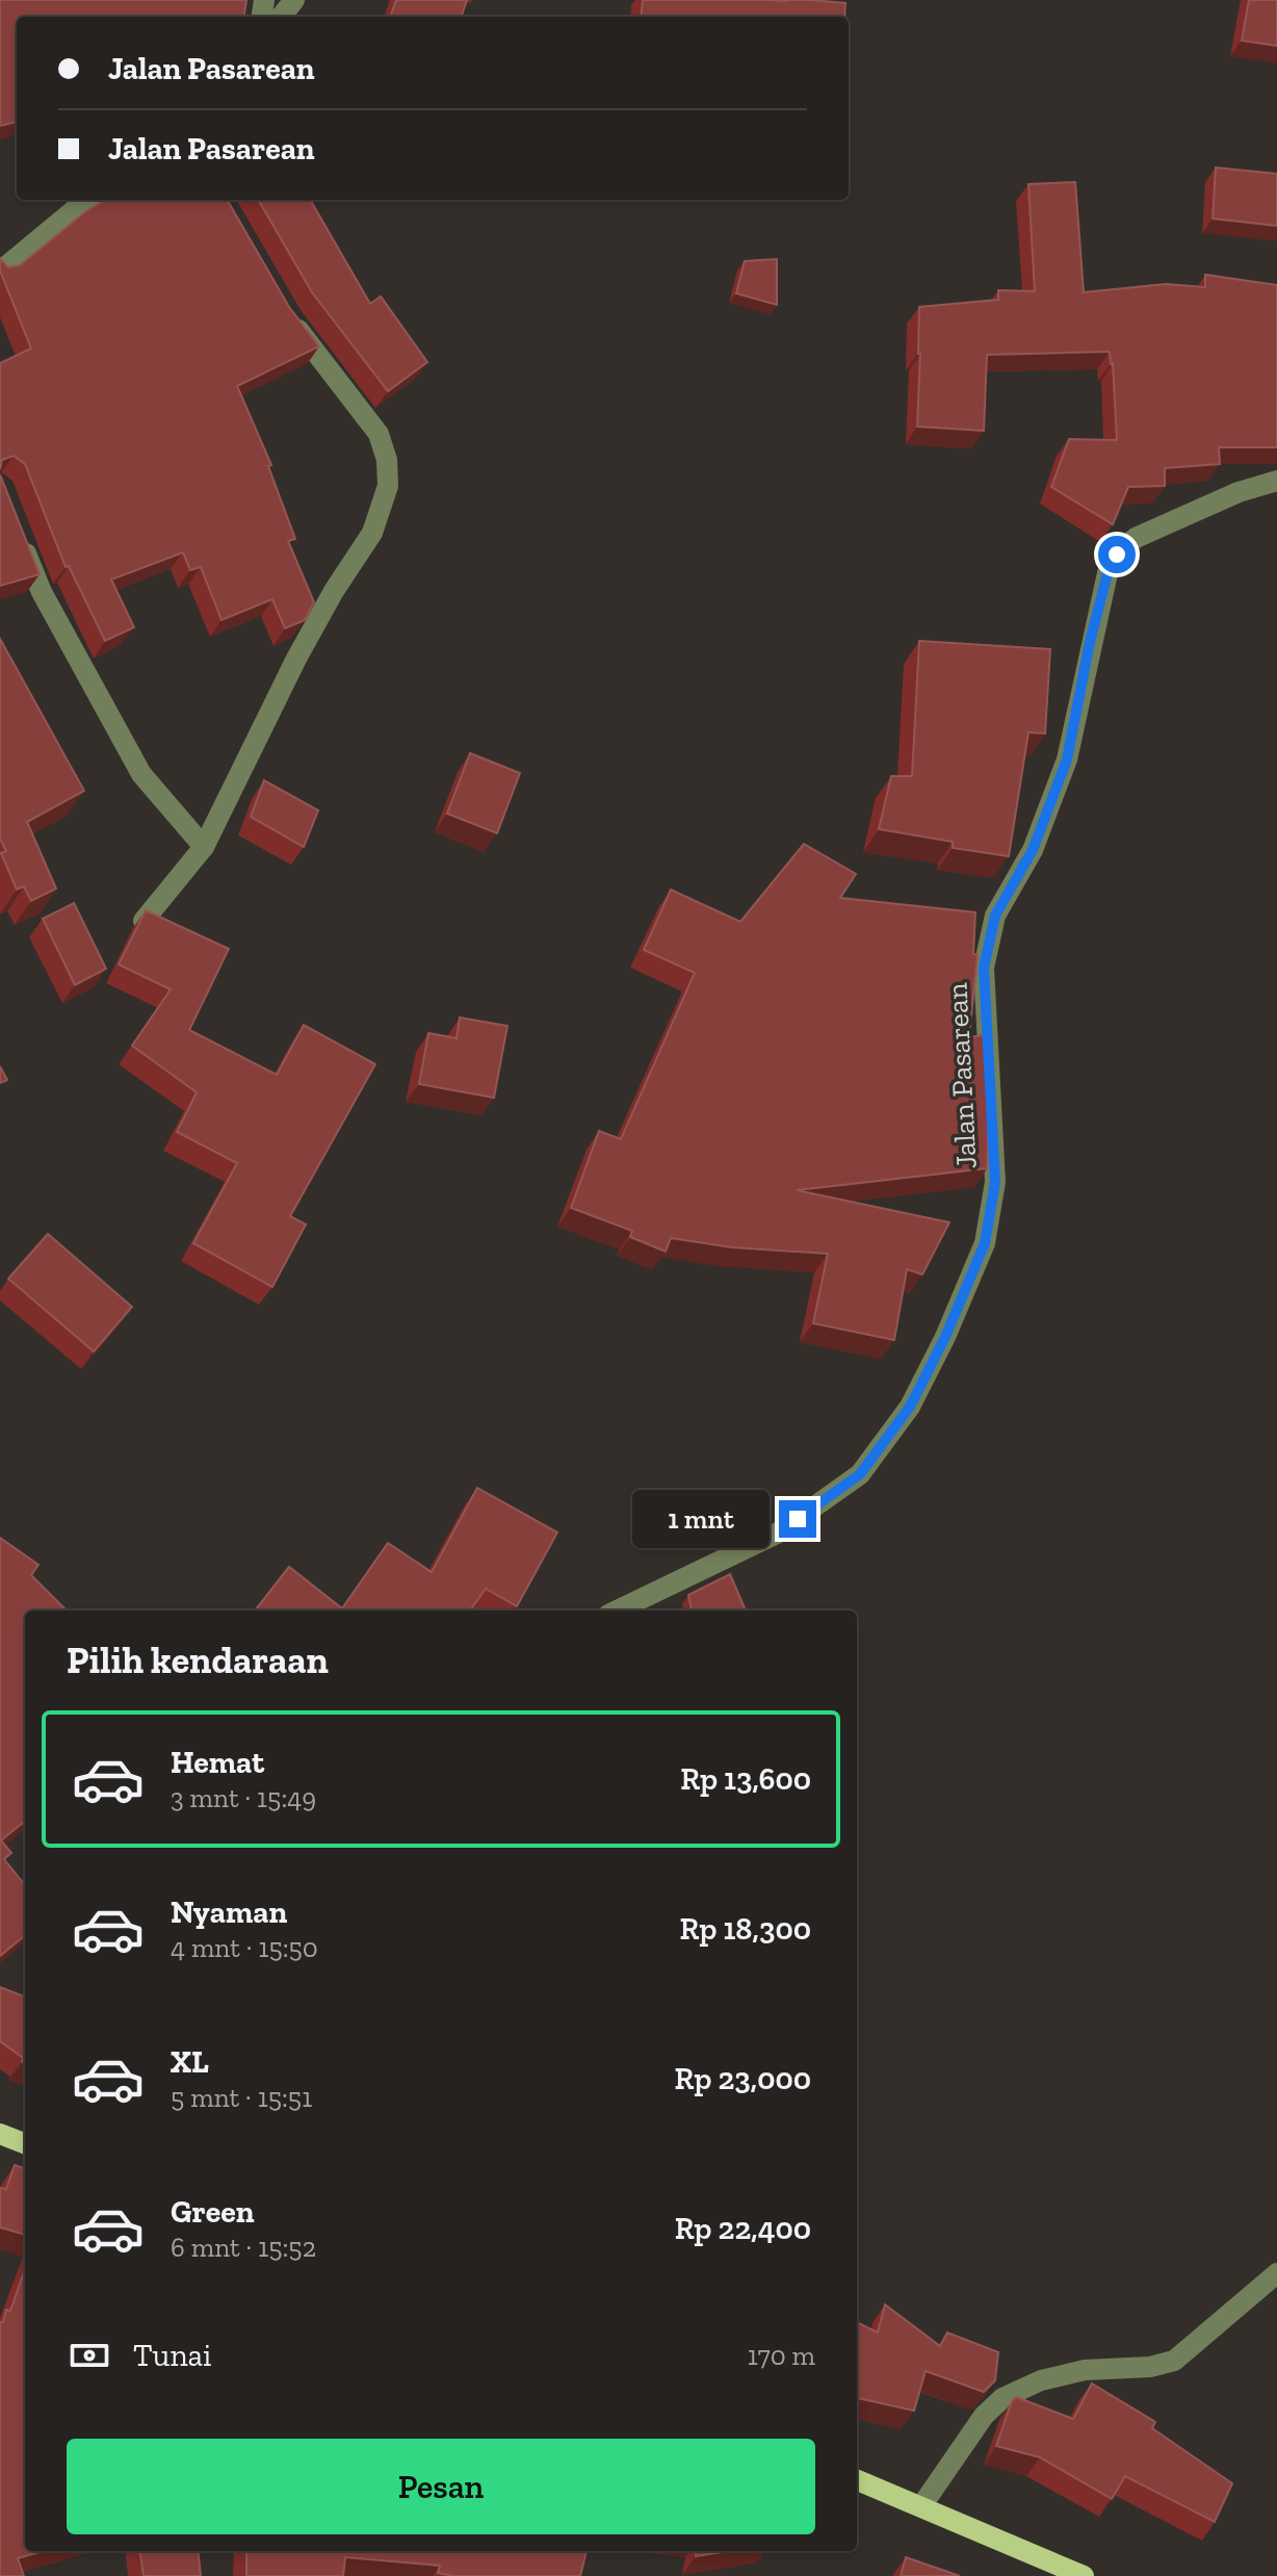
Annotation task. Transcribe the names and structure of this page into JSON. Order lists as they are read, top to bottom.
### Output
{
  "streets": {
    "street": ["Jalan Pasarean"]
  },
  "page": {
    "banner": ["Jalan Pasarean", "Jalan Pasarean"],
    "bubble": "1 mnt",
    "heading": "Pilih kendaraan",
    "list": [
      {
        "name": "Hemat",
        "note": "3 mnt · 15:49",
        "value": "Rp 13,600"
      },
      {
        "name": "Nyaman",
        "note": "4 mnt · 15:50",
        "value": "Rp 18,300"
      },
      {
        "name": "XL",
        "note": "5 mnt · 15:51",
        "value": "Rp 23,000"
      },
      {
        "name": "Green",
        "note": "6 mnt · 15:52",
        "value": "Rp 22,400"
      }
    ],
    "pay": ["Tunai", "170 m"],
    "buttons": "Pesan"
  }
}
